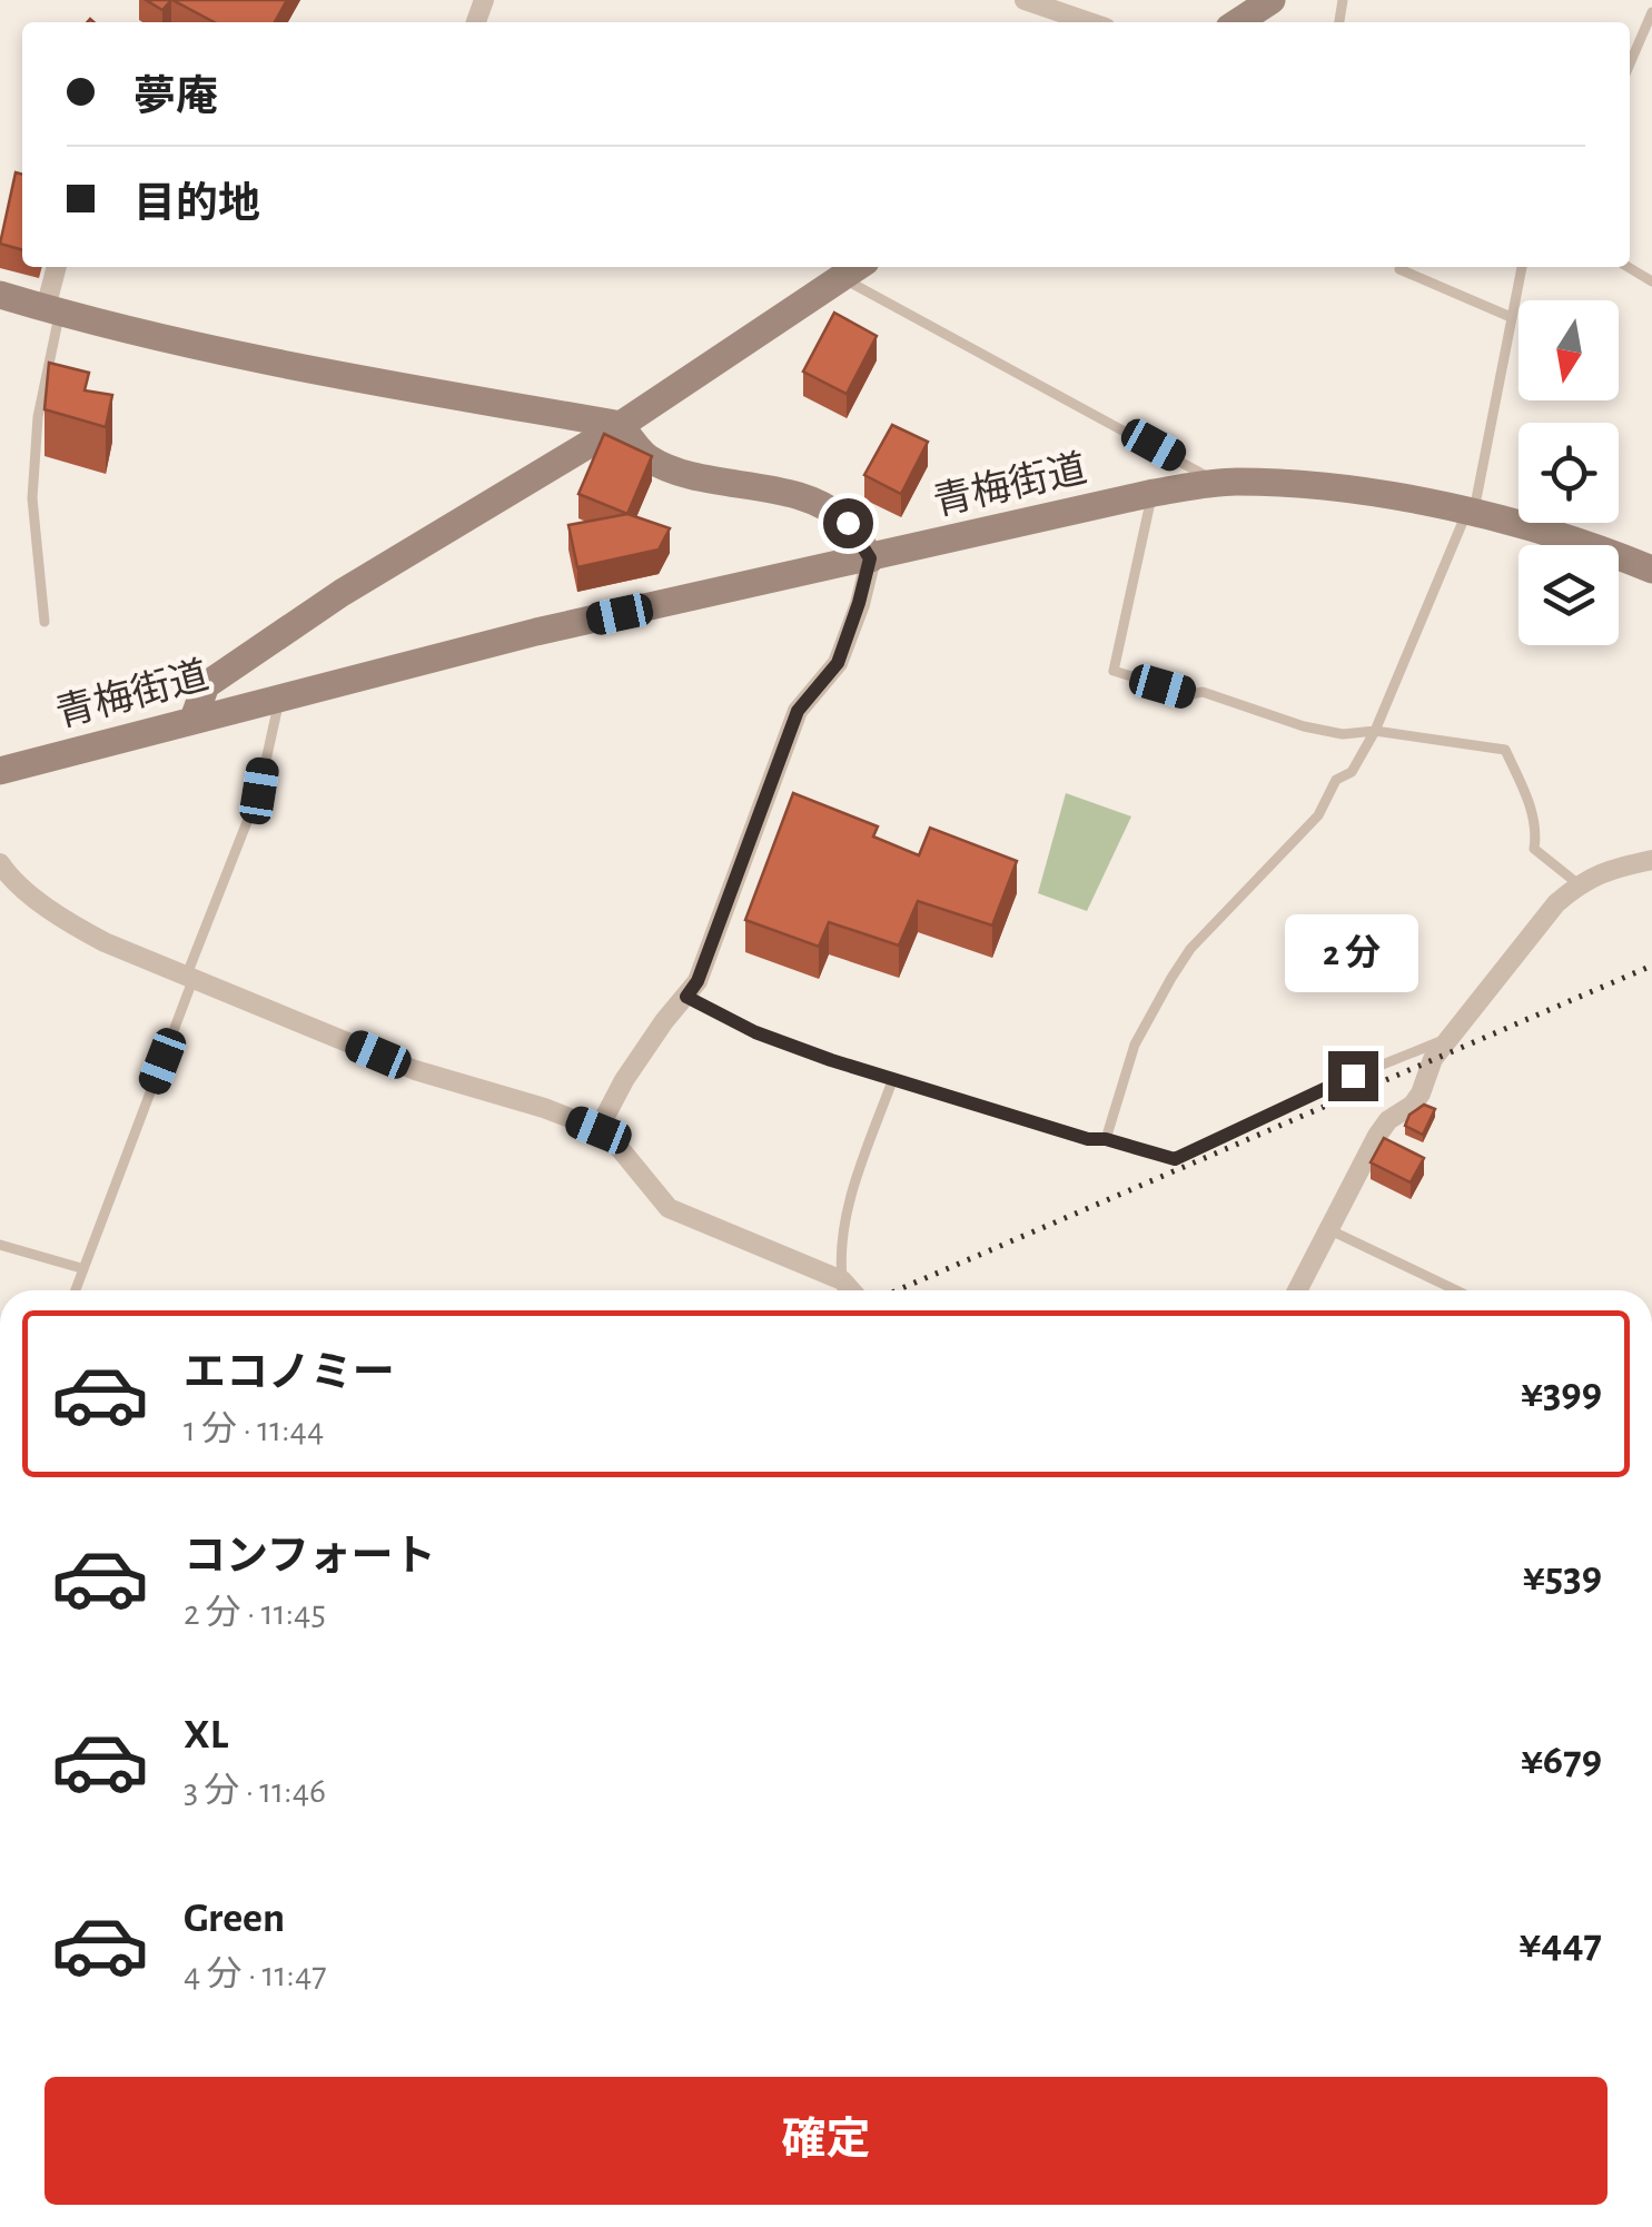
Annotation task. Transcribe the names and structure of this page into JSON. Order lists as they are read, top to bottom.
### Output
{
  "streets": {
    "street": ["青梅街道"]
  },
  "north": "bottom",
  "page": {
    "banner": ["夢庵", "目的地"],
    "bubble": "2 分",
    "list": [
      {
        "name": "エコノミー",
        "note": "1 分 · 11:44",
        "value": "¥399"
      },
      {
        "name": "コンフォート",
        "note": "2 分 · 11:45",
        "value": "¥539"
      },
      {
        "name": "XL",
        "note": "3 分 · 11:46",
        "value": "¥679"
      },
      {
        "name": "Green",
        "note": "4 分 · 11:47",
        "value": "¥447"
      }
    ],
    "buttons": "確定"
  }
}
